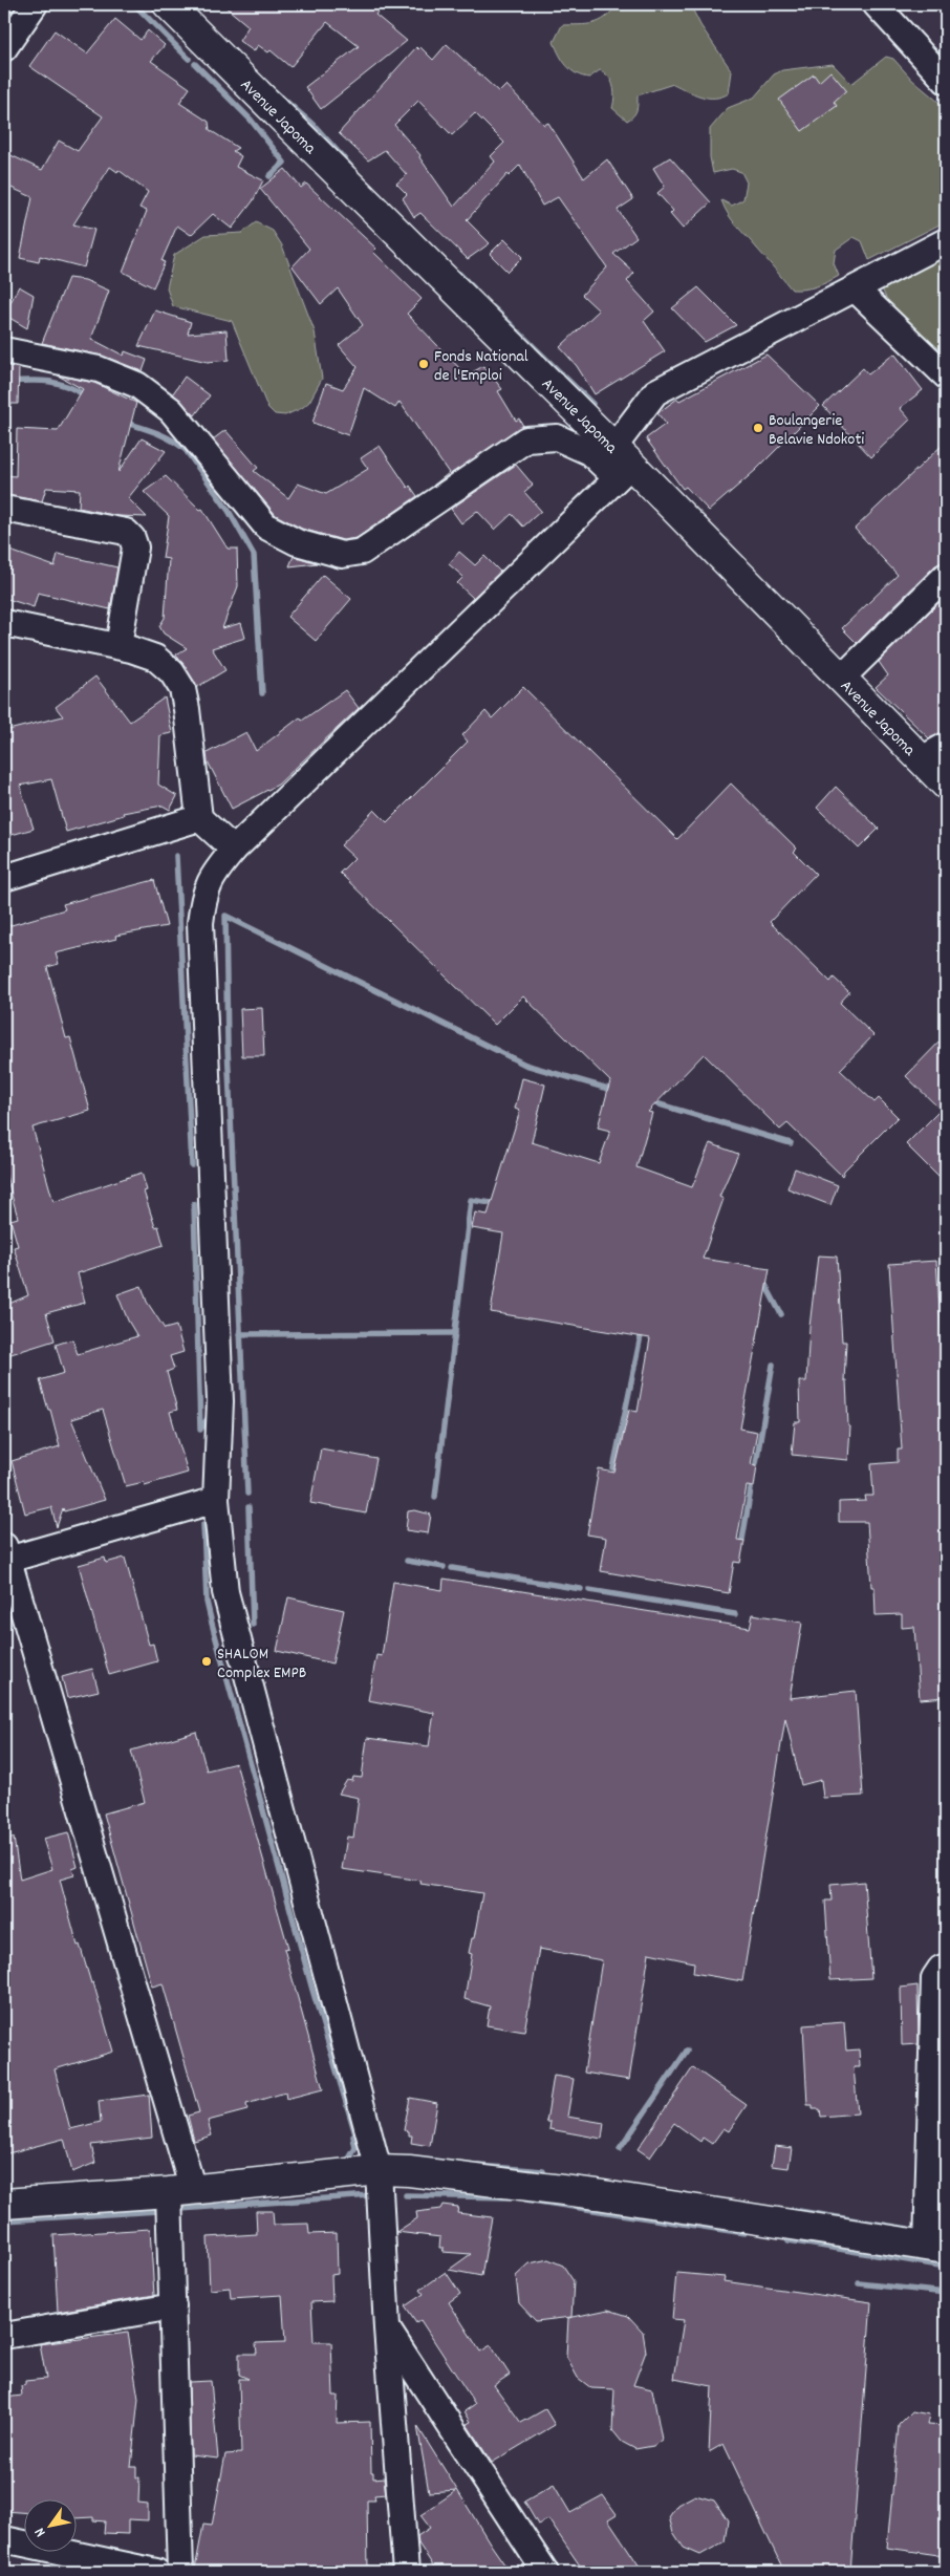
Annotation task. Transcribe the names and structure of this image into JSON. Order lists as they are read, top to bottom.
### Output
{
  "streets": {
    "main road": ["Avenue Japoma"]
  },
  "places": ["Fonds National de l'Emploi", "Boulangerie Belavie Ndokoti", "SHALOM Complex EMPB"],
  "north": "bottom left"
}
